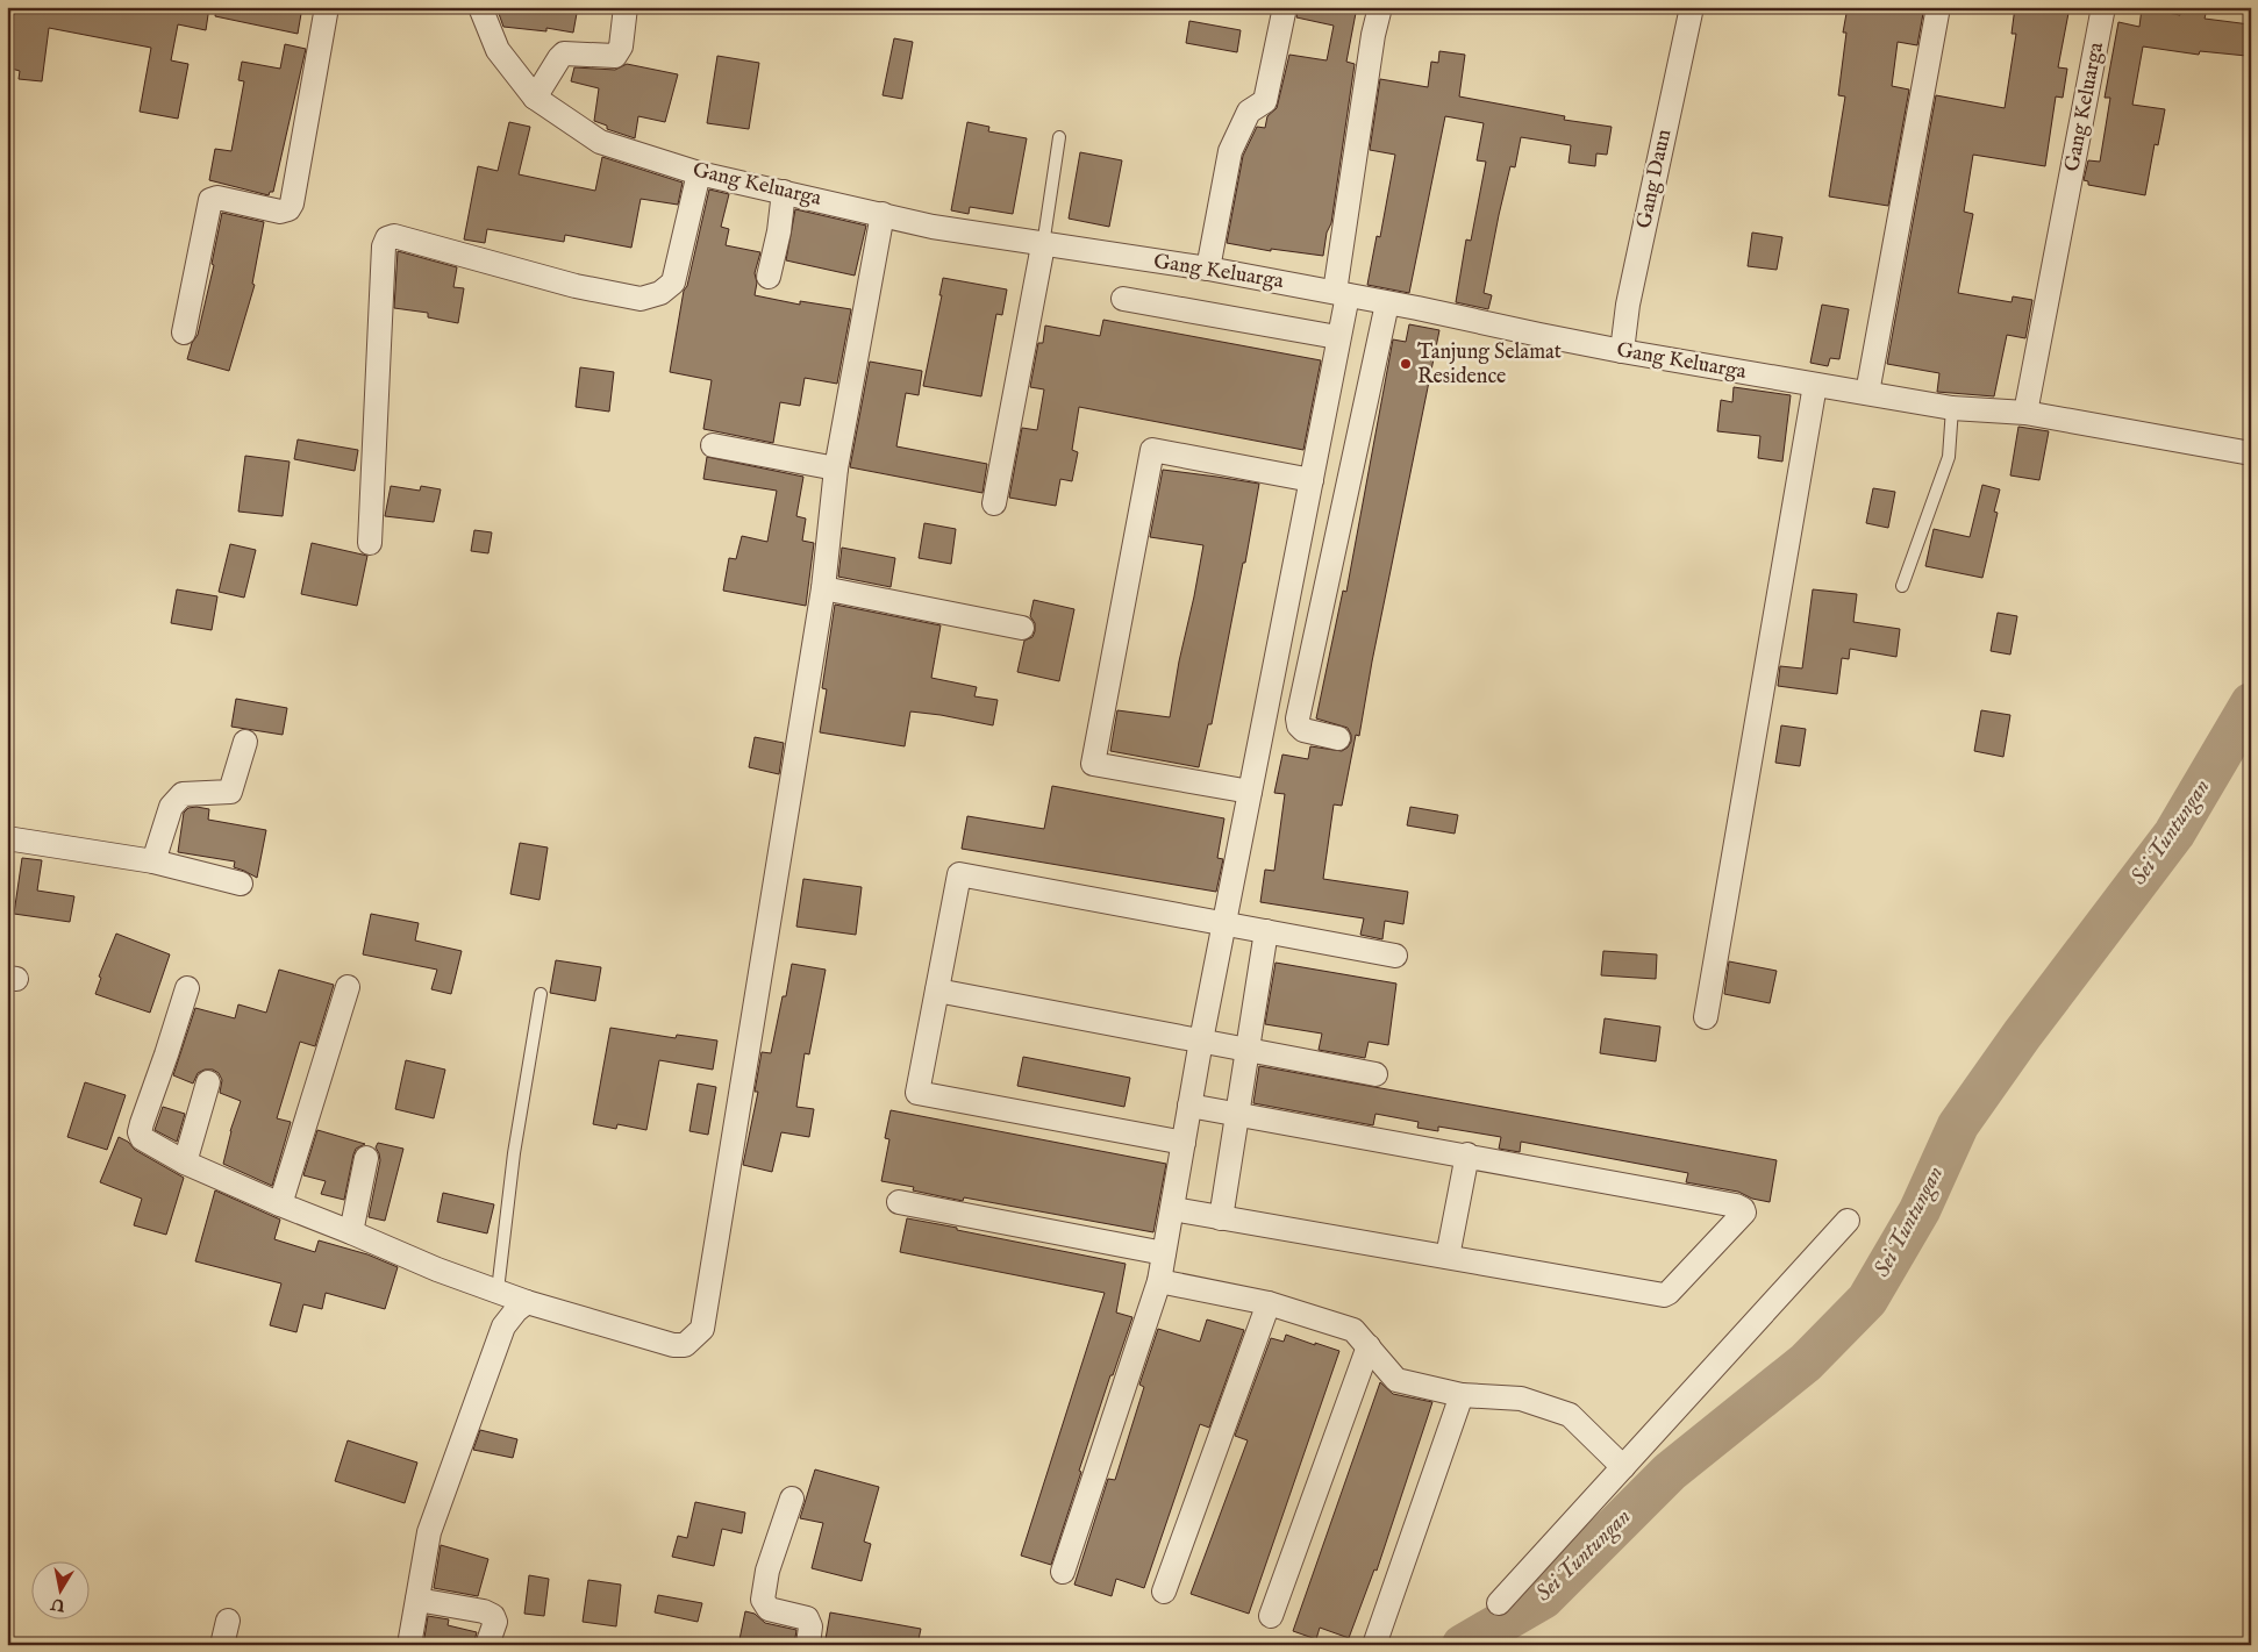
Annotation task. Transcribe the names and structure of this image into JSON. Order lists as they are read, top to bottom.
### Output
{
  "streets": {
    "street": ["Gang Keluarga", "Gang Daun"]
  },
  "crossings": [
    ["Gang Keluarga", "Gang Daun"]
  ],
  "water": ["Sei Tuntungan"],
  "places": ["Tanjung Selamat Residence"],
  "north": "bottom"
}
